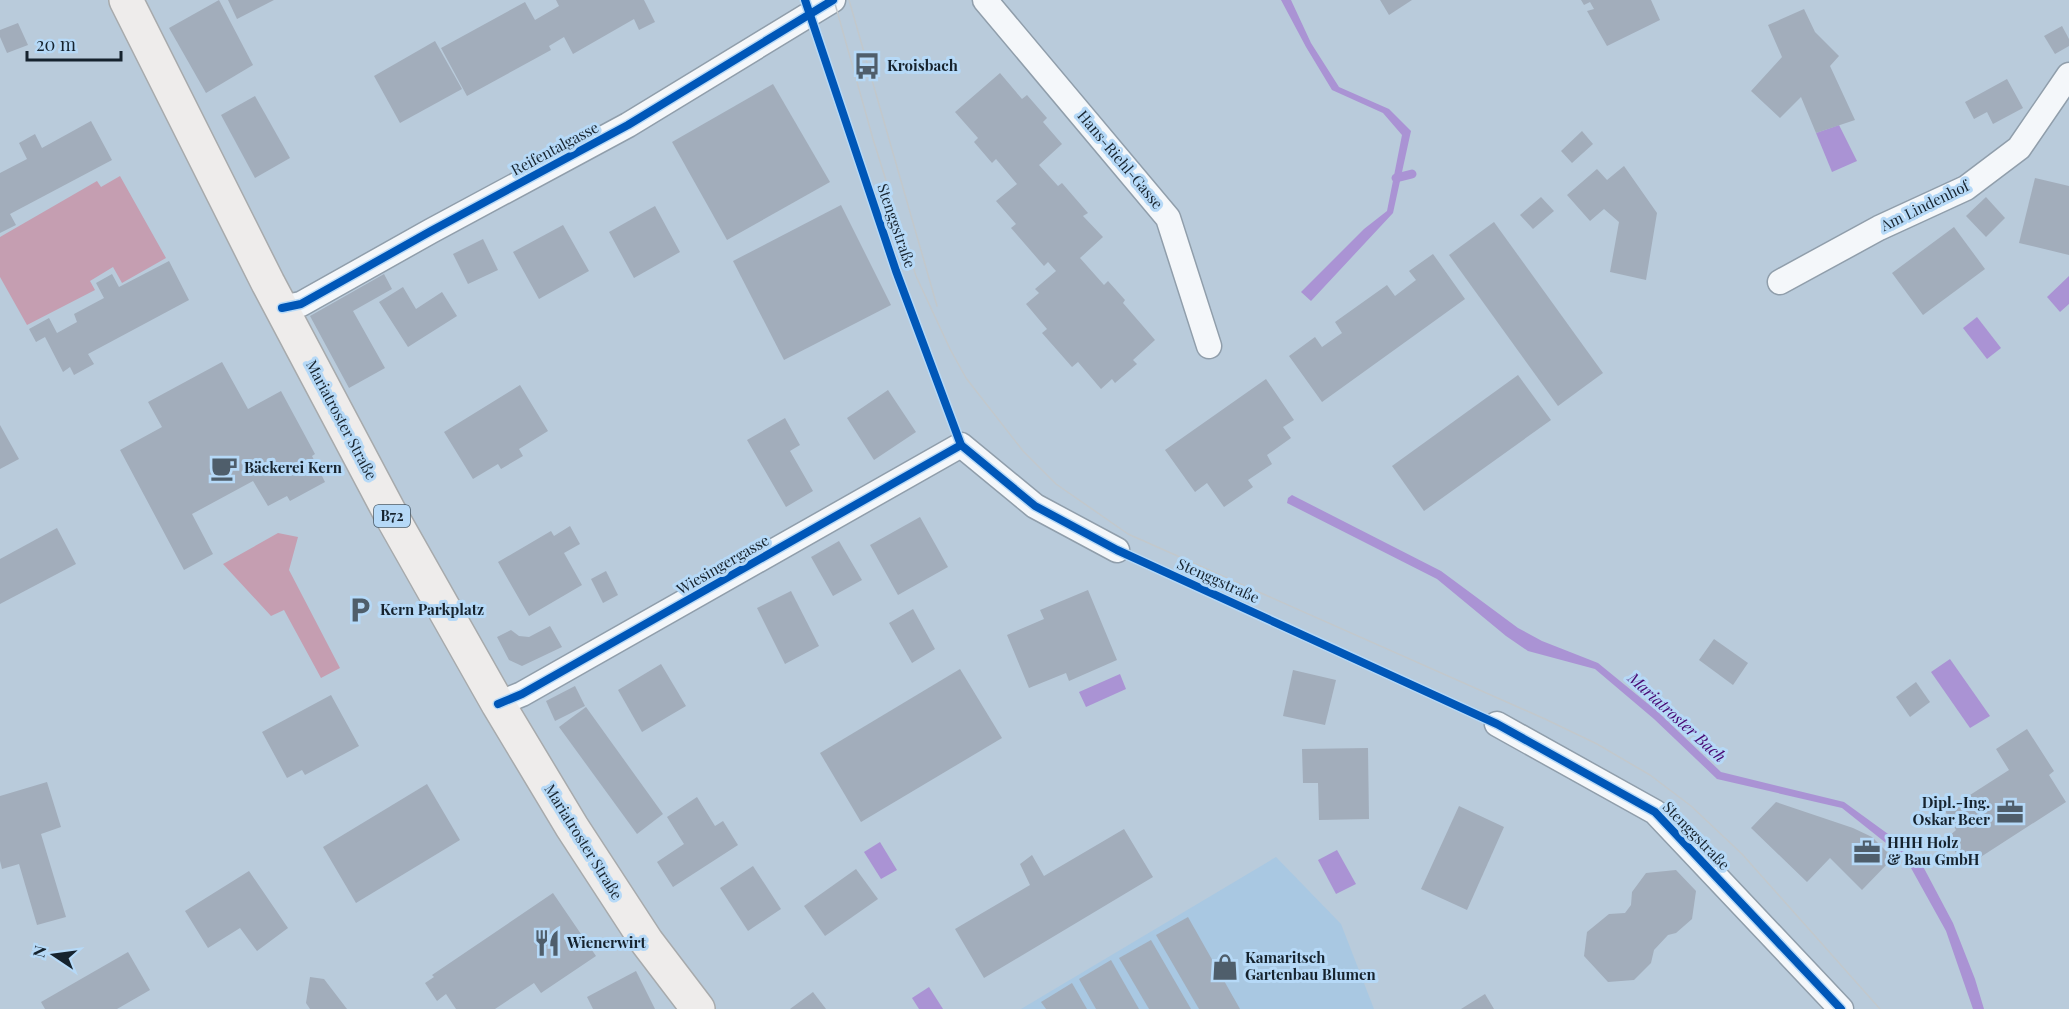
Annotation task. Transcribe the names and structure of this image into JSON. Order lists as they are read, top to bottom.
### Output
{
  "streets": {
    "main road": ["Mariatroster Straße", "B72"],
    "street": [
      "Reifentalgasse",
      "Hans-Riehl-Gasse",
      "Am Lindenhof",
      "Stenggstraße",
      "Wiesingergasse"
    ]
  },
  "crossings": [
    ["Reifentalgasse", "Mariatroster Straße"],
    ["Mariatroster Straße", "Wiesingergasse"]
  ],
  "water": ["Mariatroster Bach"],
  "places": {
    "bus stop": ["Kroisbach"],
    "cafe": ["Bäckerei Kern"],
    "parking": ["Kern Parkplatz"],
    "office": ["Dipl.-Ing. Oskar Beer", "HHH Holz & Bau GmbH"],
    "restaurant": ["Wienerwirt"],
    "shop": ["Kamaritsch Gartenbau Blumen"]
  },
  "scale_bar": "20 m",
  "north": "left"
}
